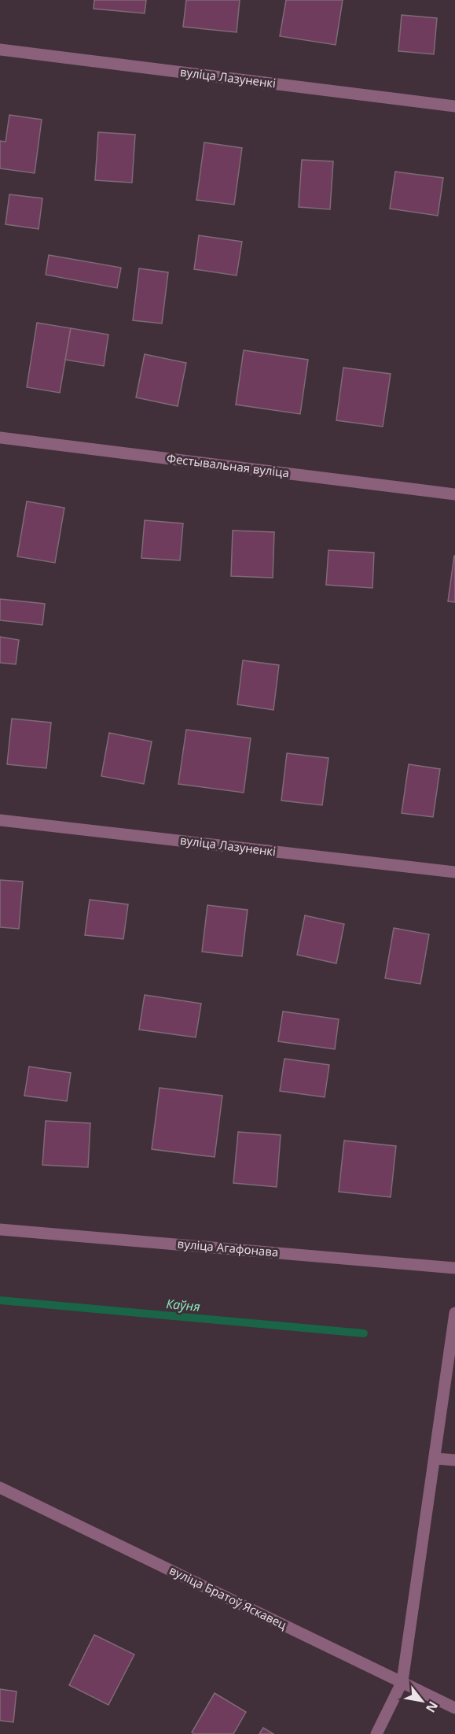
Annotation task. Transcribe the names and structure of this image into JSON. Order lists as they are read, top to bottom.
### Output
{
  "streets": {
    "street": [
      "вуліца Лазуненкі",
      "Фестывальная вуліца",
      "вуліца Агафонава",
      "вуліца Братоў Яскавец"
    ]
  },
  "water": ["Каўня"],
  "north": "bottom right"
}
